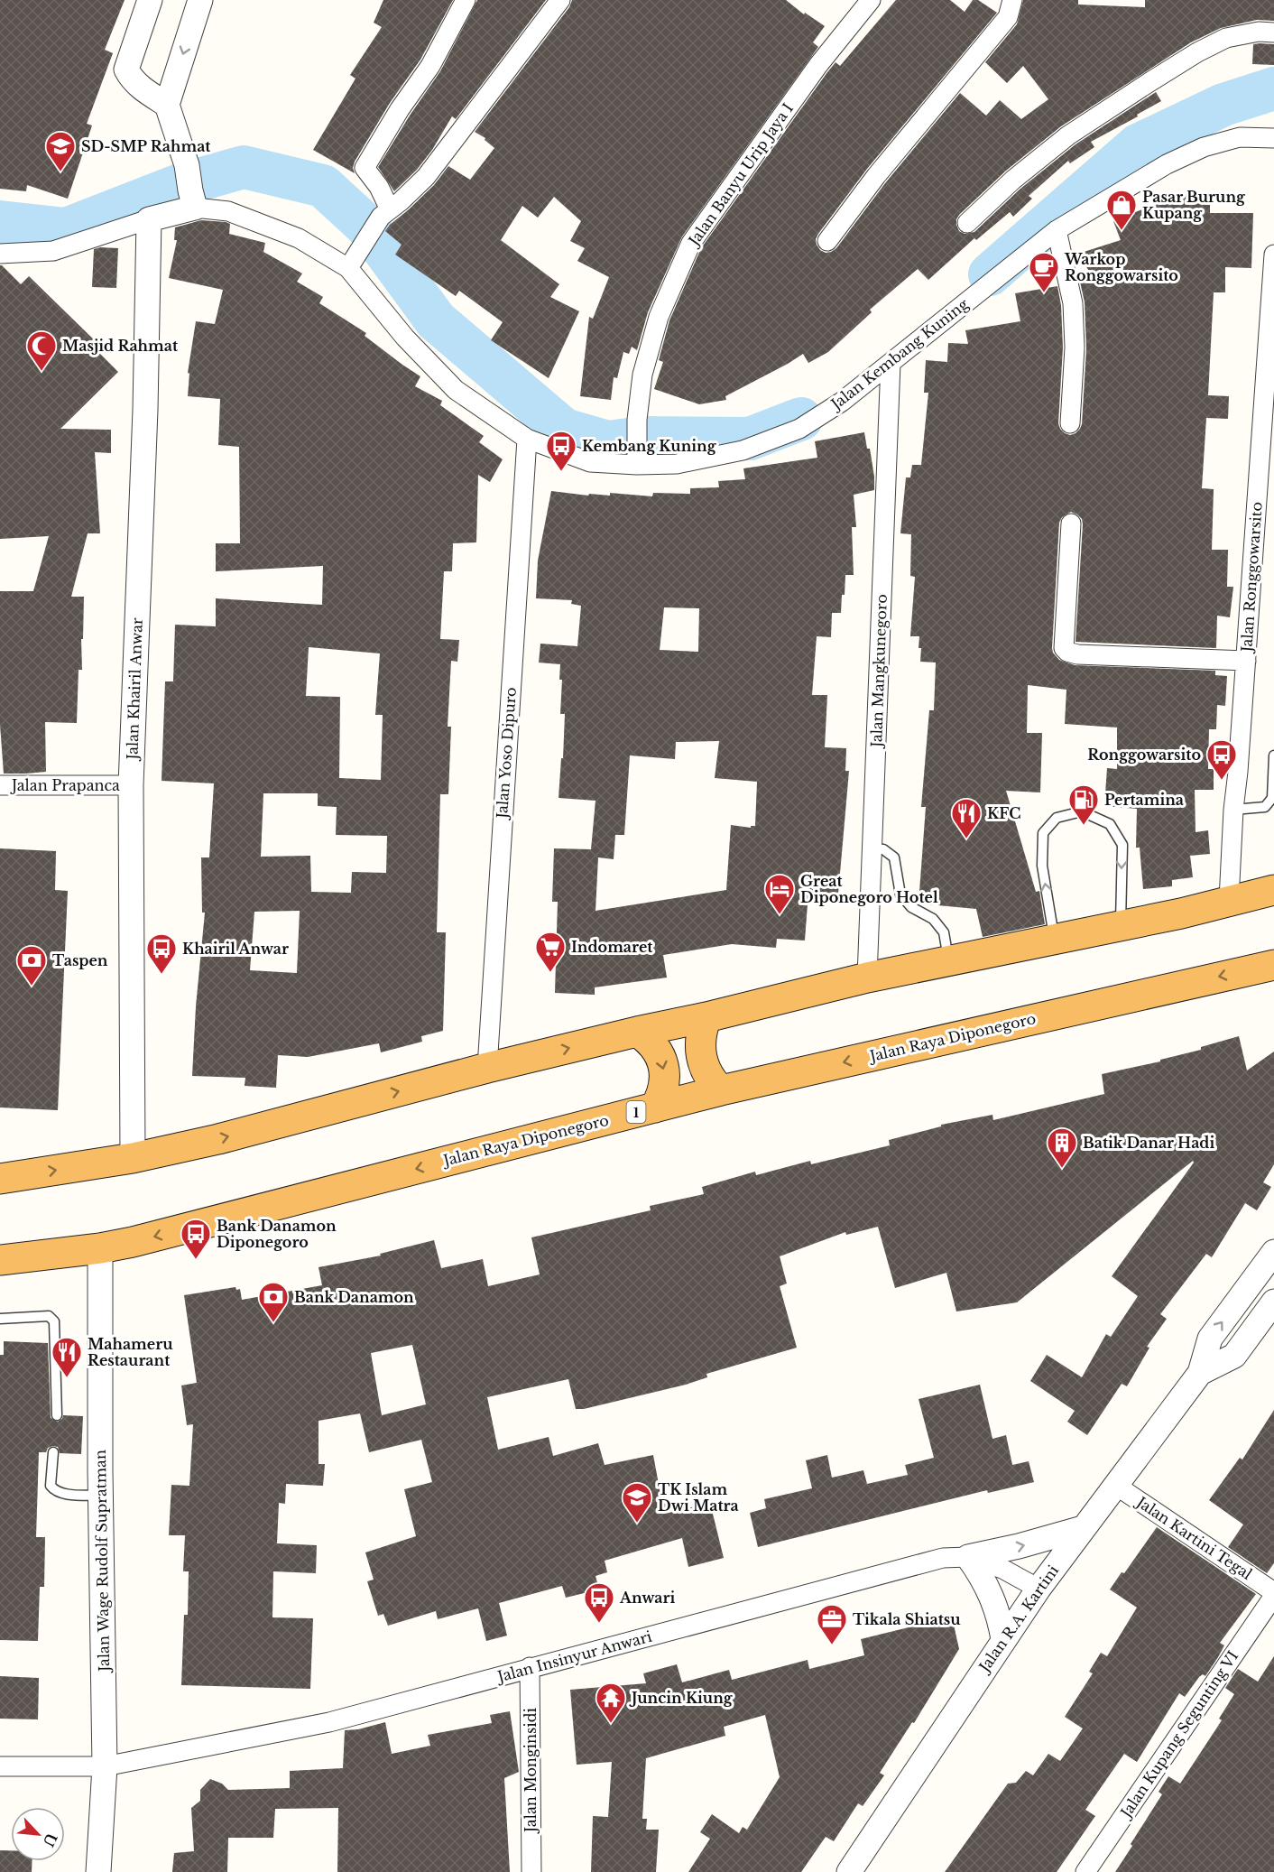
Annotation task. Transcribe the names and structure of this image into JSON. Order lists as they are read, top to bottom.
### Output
{
  "streets": {
    "highway": ["Jalan Raya Diponegoro", "1"],
    "street": [
      "Jalan Banyu Urip Jaya I",
      "Jalan Kembang Kuning",
      "Jalan Ronggowarsito",
      "Jalan Mangkunegoro",
      "Jalan Khairil Anwar",
      "Jalan Yoso Dipuro",
      "Jalan Prapanca",
      "Jalan Kartini Tegal",
      "Jalan Wage Rudolf Supratman",
      "Jalan R.A. Kartini",
      "Jalan Insinyur Anwari",
      "Jalan Kupang Segunting VI",
      "Jalan Monginsidi"
    ]
  },
  "crossings": [
    ["Jalan Banyu Urip Jaya I", "Jalan Kembang Kuning"],
    ["Jalan Kembang Kuning", "Jalan Mangkunegoro"],
    ["Jalan Kembang Kuning", "Jalan Khairil Anwar"],
    ["Jalan Kembang Kuning", "Jalan Yoso Dipuro"],
    ["Jalan Khairil Anwar", "Jalan Prapanca"],
    ["Jalan Raya Diponegoro", "Jalan Wage Rudolf Supratman"],
    ["Jalan Kartini Tegal", "Jalan R.A. Kartini"],
    ["Jalan Kartini Tegal", "Jalan Kupang Segunting VI"],
    ["Jalan Wage Rudolf Supratman", "Jalan Insinyur Anwari"],
    ["Jalan R.A. Kartini", "Jalan Insinyur Anwari"],
    ["Jalan Insinyur Anwari", "Jalan Monginsidi"]
  ],
  "places": {
    "school or university": ["SD-SMP Rahmat", "TK Islam Dwi Matra"],
    "shop": ["Pasar Burung Kupang"],
    "cafe": ["Warkop Ronggowarsito"],
    "mosque": ["Masjid Rahmat"],
    "bus stop": [
      "Kembang Kuning",
      "Ronggowarsito",
      "Khairil Anwar",
      "Bank Danamon Diponegoro",
      "Anwari"
    ],
    "fuel station": ["Pertamina"],
    "restaurant": ["KFC", "Mahameru Restaurant"],
    "hotel": ["Great Diponegoro Hotel"],
    "supermarket": ["Indomaret"],
    "bank": ["Taspen", "Bank Danamon"],
    "building": ["Batik Danar Hadi"],
    "office": ["Tikala Shiatsu"],
    "temple": ["Juncin Kiung"]
  },
  "north": "bottom right"
}
